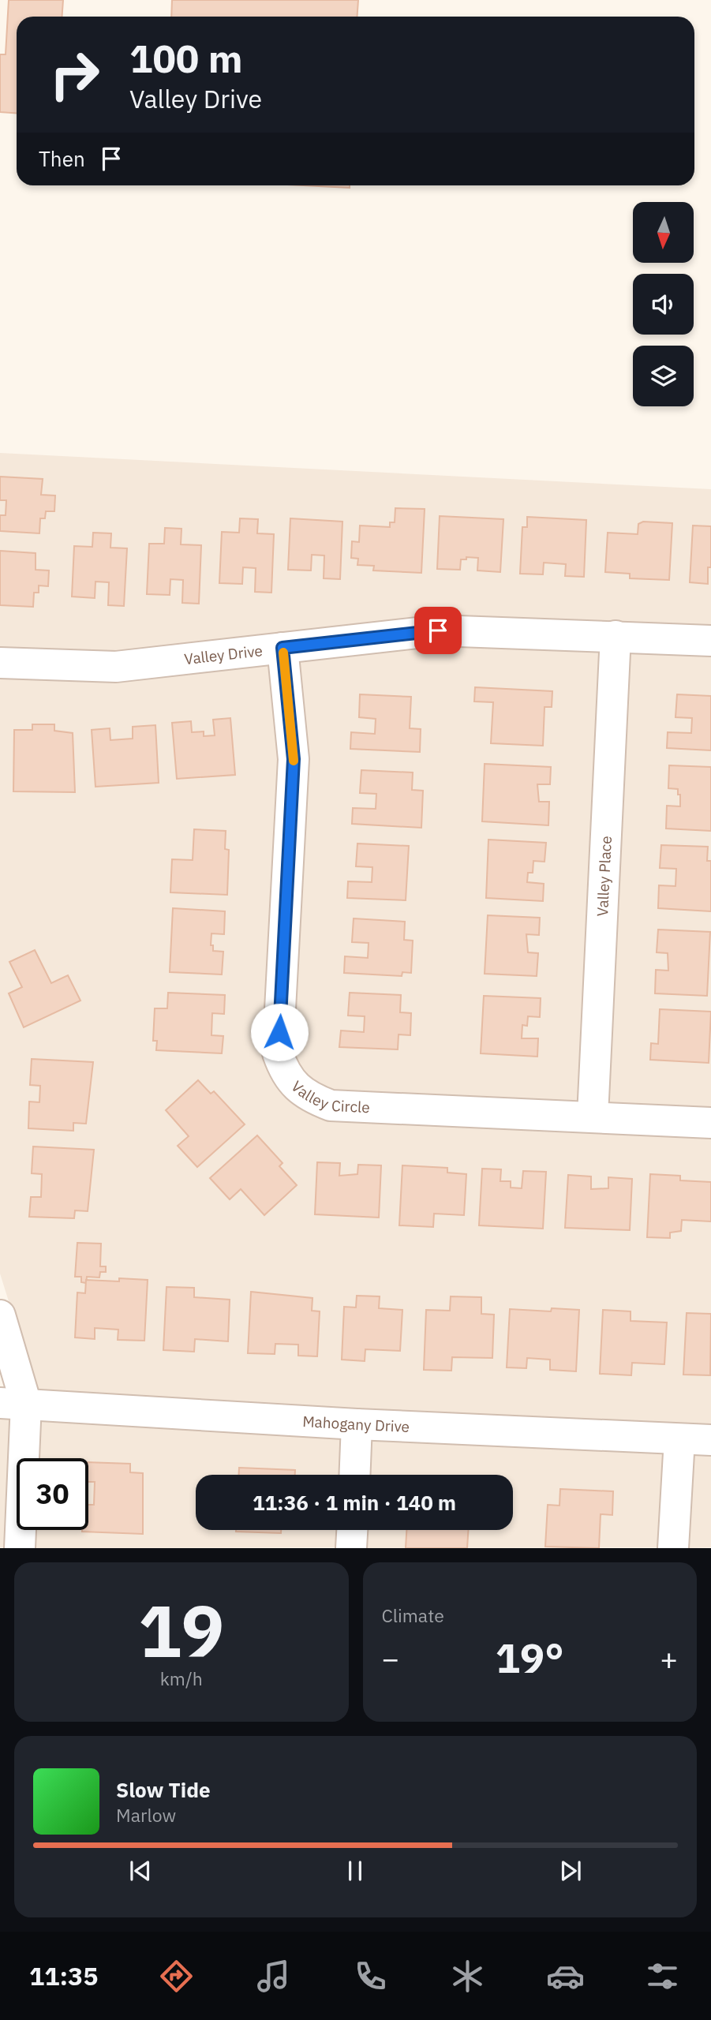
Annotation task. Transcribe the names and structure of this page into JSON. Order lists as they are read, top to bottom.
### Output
{
  "streets": {
    "street": [
      "Valley Drive",
      "Valley Place",
      "Valley Circle",
      "Mahogany Drive"
    ]
  },
  "crossings": [
    ["Valley Drive", "Valley Place"],
    ["Valley Drive", "Valley Circle"],
    ["Valley Place", "Valley Circle"]
  ],
  "north": "bottom",
  "page": {
    "turn": ["100 m", "Valley Drive"],
    "then": "Then",
    "limit": "30",
    "trip": "11:36 · 1 min · 140 m",
    "tile": [
      ["19", "km/h"],
      "Climate"
    ],
    "heat": ["−", "19°", "+"],
    "song": ["Slow Tide", "Marlow"],
    "tabs": "11:35"
  }
}
